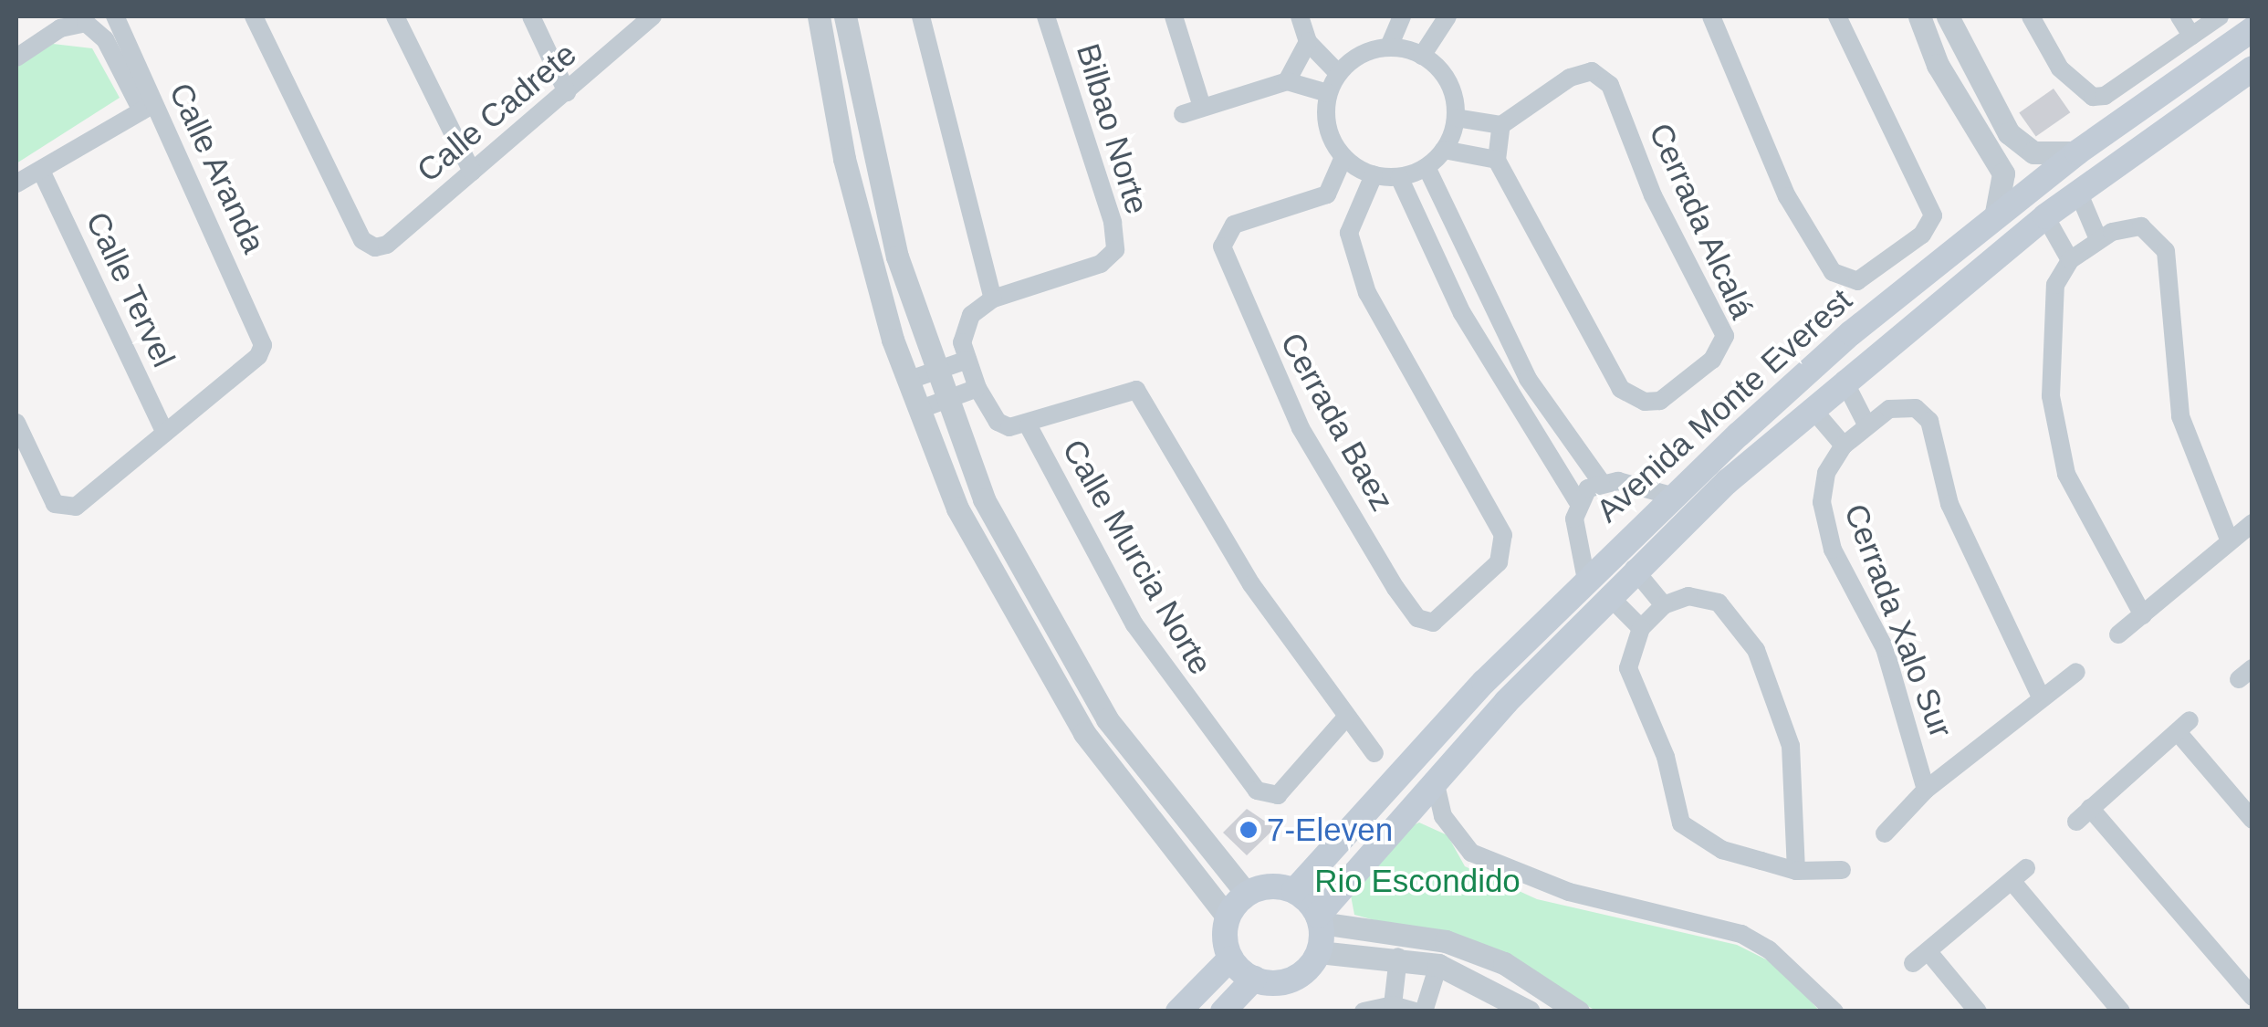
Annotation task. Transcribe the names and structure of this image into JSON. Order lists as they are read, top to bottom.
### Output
{
  "streets": {
    "main road": ["Avenida Monte Everest"],
    "street": [
      "Calle Cadrete",
      "Bilbao Norte",
      "Calle Aranda",
      "Cerrada Alcalá",
      "Calle Tervel",
      "Cerrada Baez",
      "Calle Murcia Norte",
      "Cerrada Xalo Sur"
    ]
  },
  "crossings": [
    ["Calle Aranda", "Calle Tervel"]
  ],
  "parks": ["Rio Escondido"],
  "places": ["7-Eleven"]
}
